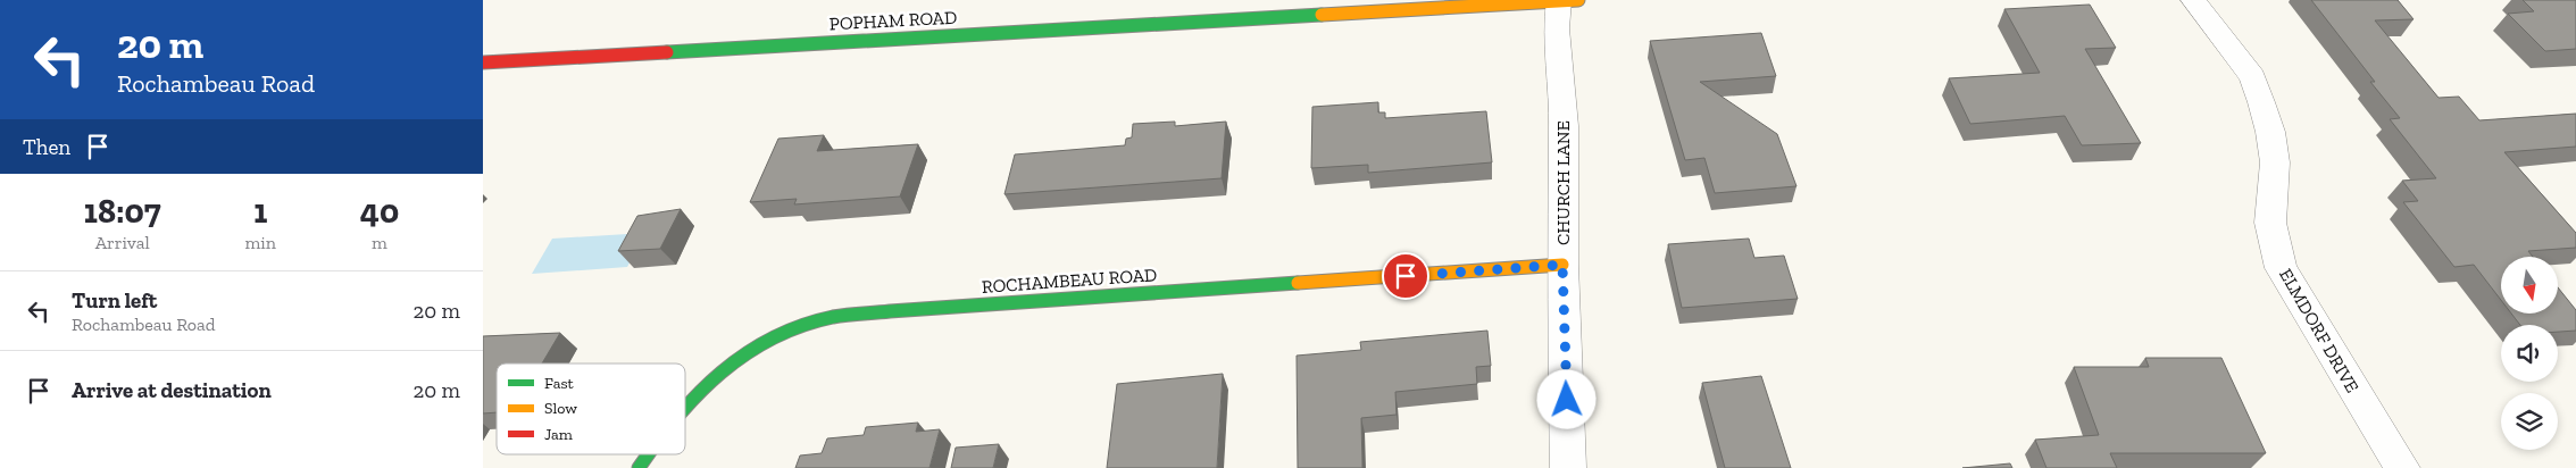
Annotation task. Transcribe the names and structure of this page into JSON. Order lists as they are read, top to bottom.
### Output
{
  "streets": {
    "main road": ["POPHAM ROAD", "ROCHAMBEAU ROAD"],
    "street": ["CHURCH LANE", "ELMDORF DRIVE"]
  },
  "crossings": [
    ["POPHAM ROAD", "CHURCH LANE"],
    ["CHURCH LANE", "ROCHAMBEAU ROAD"]
  ],
  "legend": ["Fast", "Slow", "Jam"],
  "north": "bottom",
  "page": {
    "turn": ["20 m", "Rochambeau Road"],
    "then": "Then",
    "eta": [
      "18:07",
      "Arrival",
      "1",
      "min",
      "40",
      "m"
    ],
    "list": [
      {
        "name": "Turn left",
        "note": "Rochambeau Road",
        "value": "20 m"
      },
      {
        "name": "Arrive at destination",
        "value": "20 m"
      }
    ]
  }
}
